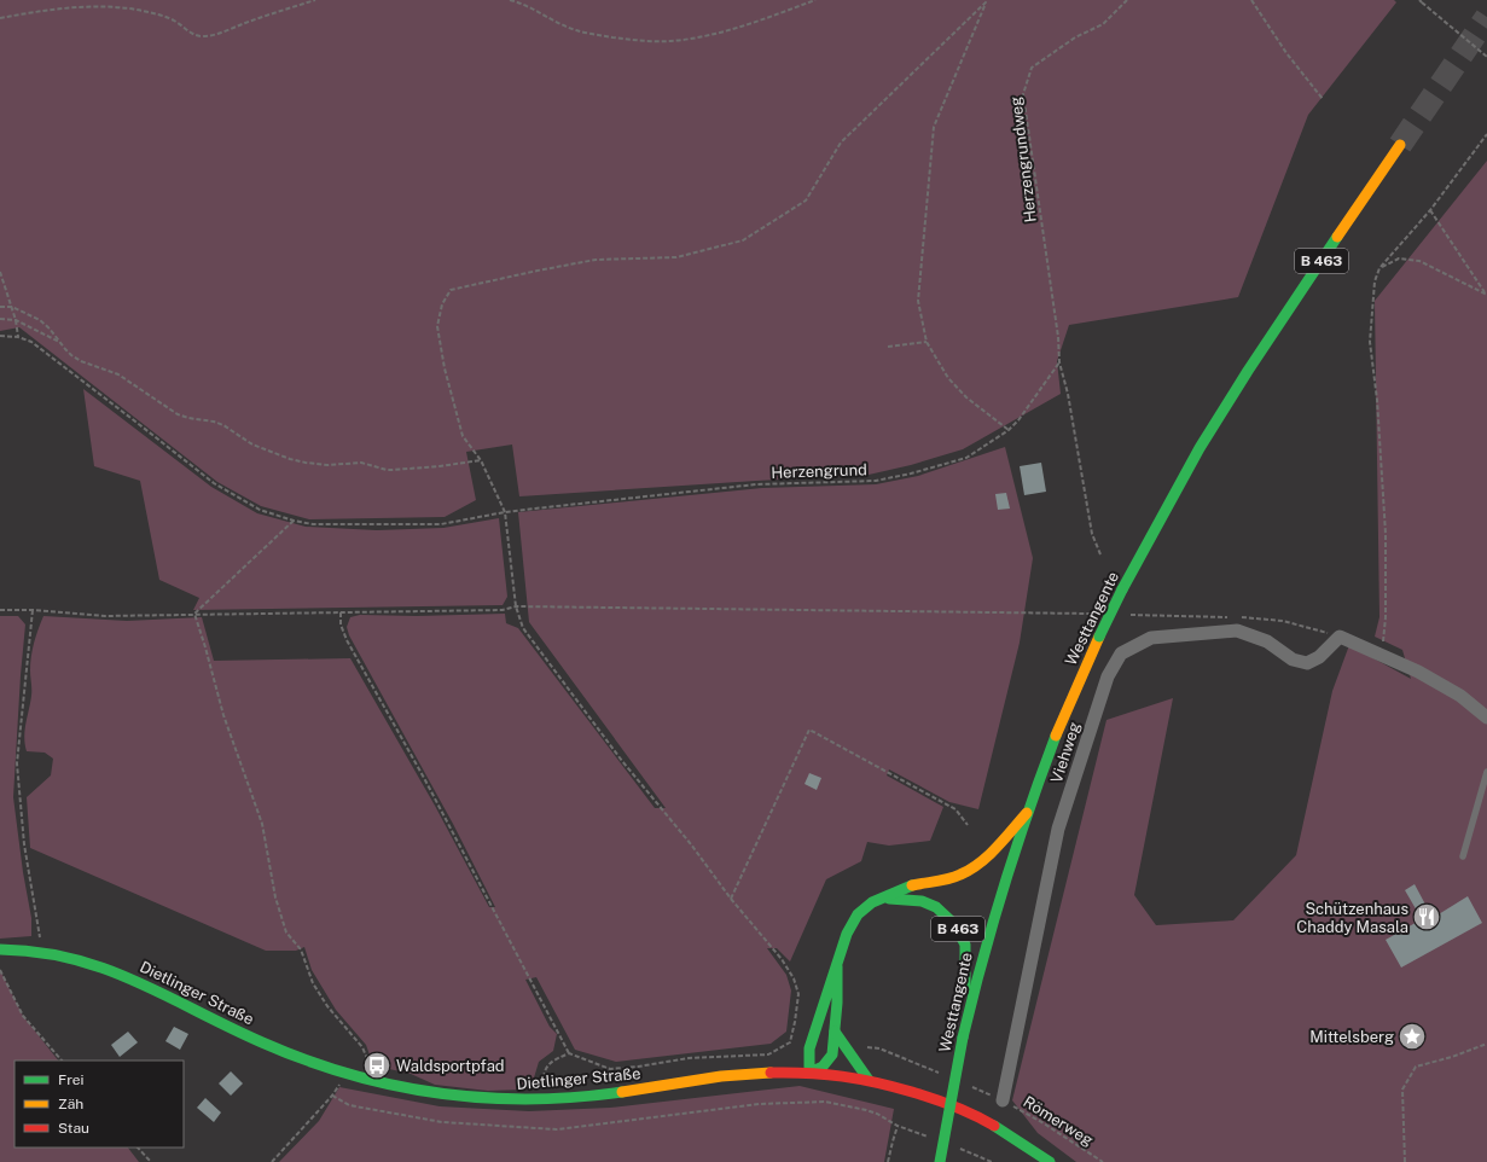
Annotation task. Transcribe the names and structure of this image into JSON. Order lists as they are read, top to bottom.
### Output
{
  "streets": {
    "main road": ["B 463", "Westtangente", "Dietlinger Straße"],
    "street": ["Viehweg"],
    "path": ["Herzengrundweg", "Herzengrund", "Römerweg"]
  },
  "crossings": [
    ["Herzengrundweg", "Herzengrund"],
    ["B 463", "Westtangente"],
    ["B 463", "Dietlinger Straße"],
    ["Viehweg", "Römerweg"]
  ],
  "places": {
    "restaurant": ["Schützenhaus Chaddy Masala"],
    "place": ["Mittelsberg"],
    "bus stop": ["Waldsportpfad"]
  },
  "legend": ["Frei", "Zäh", "Stau"]
}
